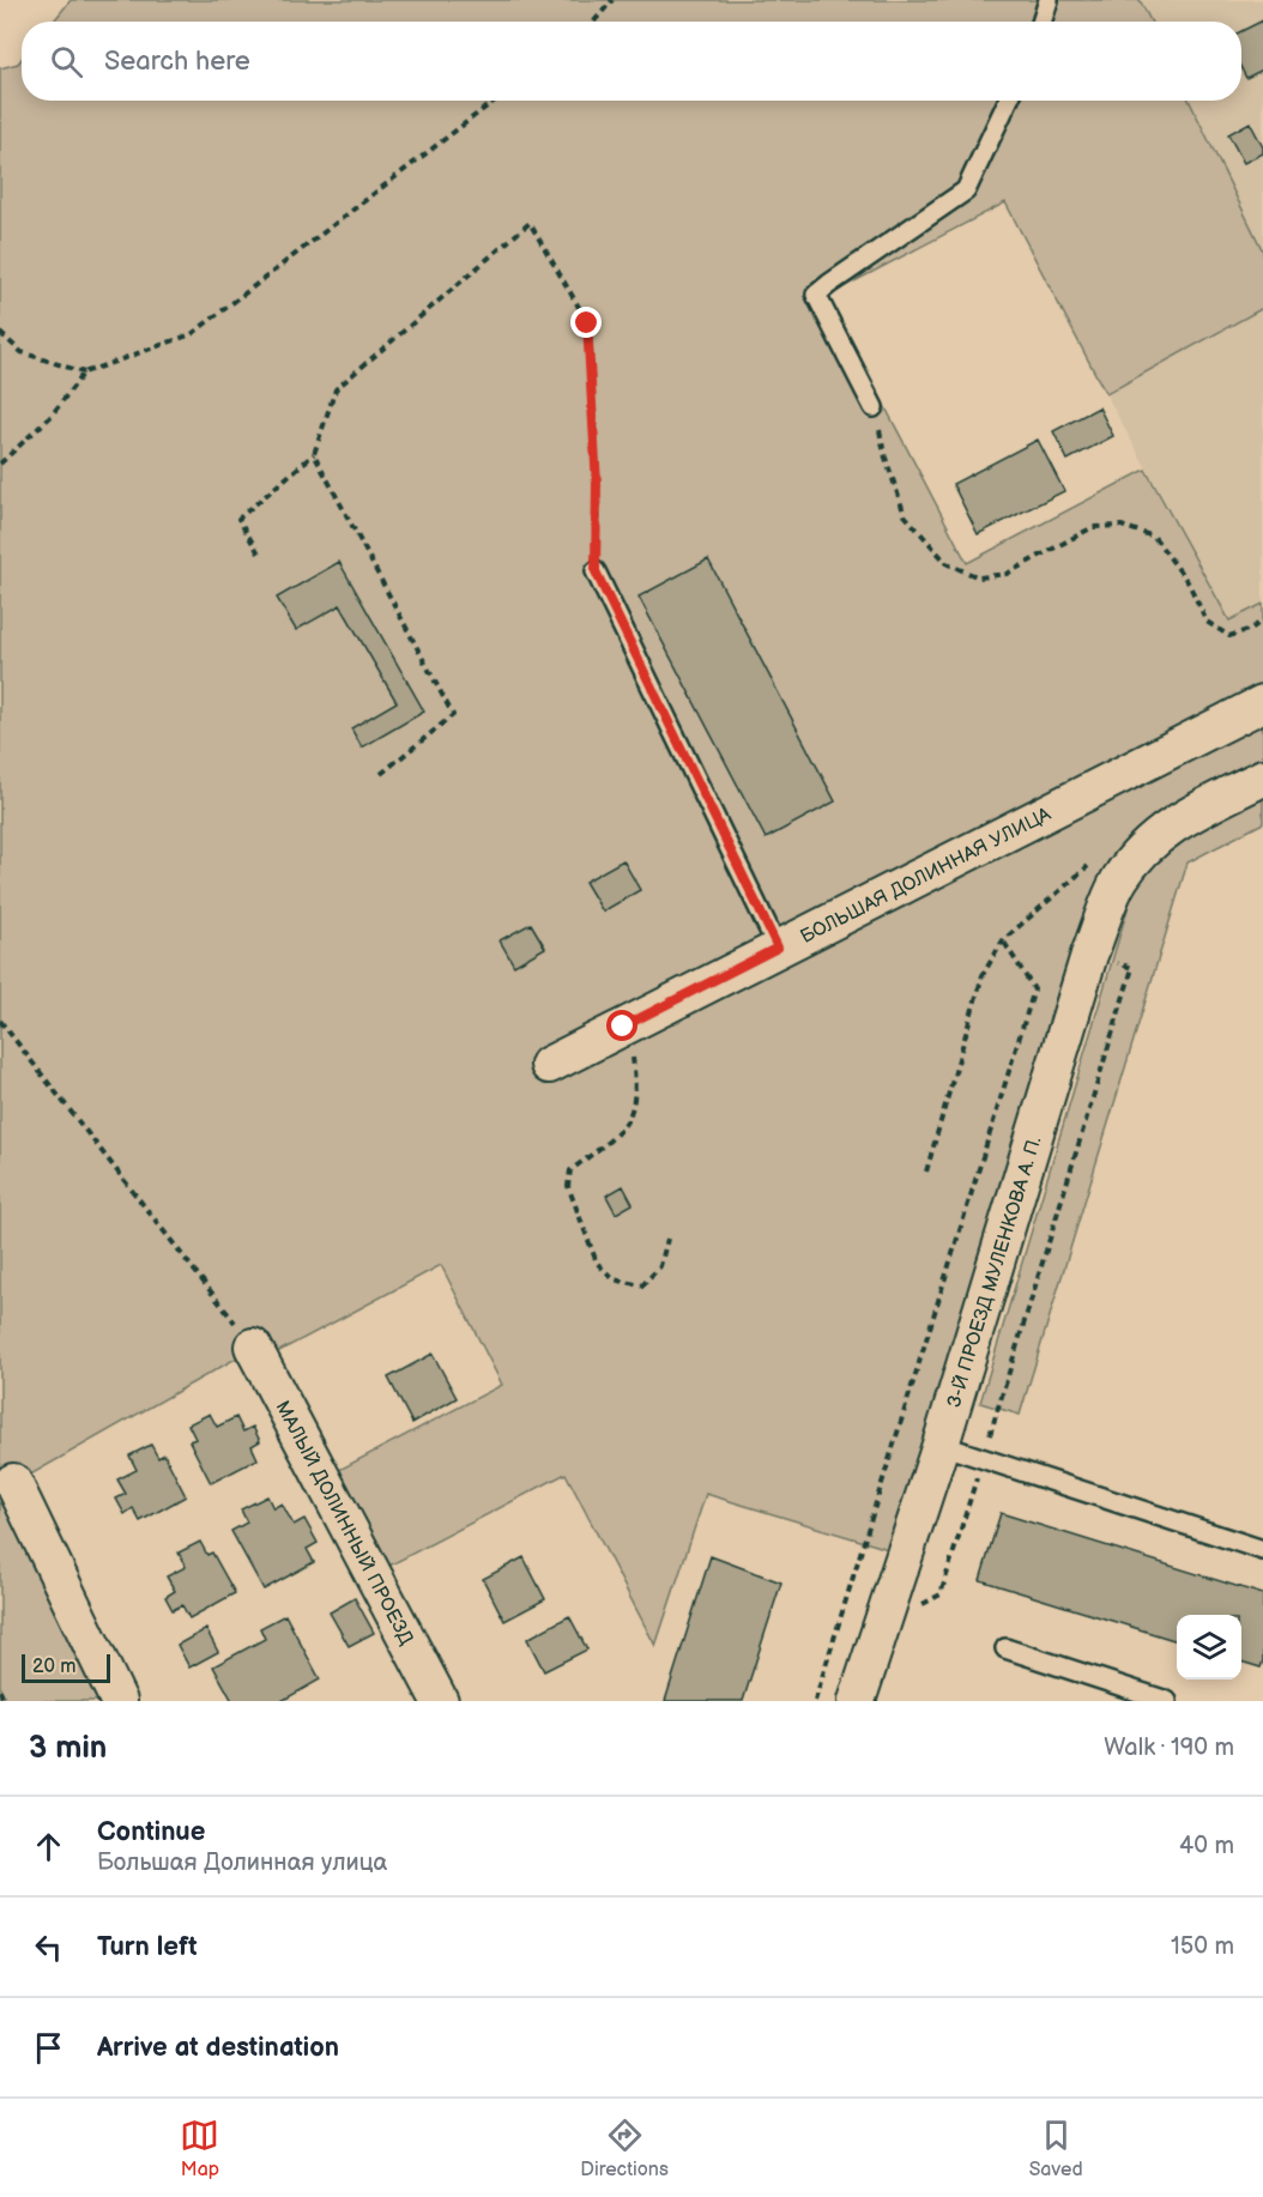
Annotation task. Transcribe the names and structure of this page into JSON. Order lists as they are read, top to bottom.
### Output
{
  "streets": {
    "street": ["БОЛЬШАЯ ДОЛИННАЯ УЛИЦА", "3-Й ПРОЕЗД МУЛЕНКОВА А. П.", "МАЛЫЙ ДОЛИННЫЙ ПРОЕЗД"]
  },
  "scale_bar": "20 m",
  "page": {
    "search": "Search here",
    "scale": "20 m",
    "heading": ["3 min", "Walk · 190 m"],
    "list": [
      ["Continue", "Большая Долинная улица", "40 m"],
      ["Turn left", "150 m"],
      "Arrive at destination"
    ],
    "nav": ["Map", "Directions", "Saved"]
  }
}
